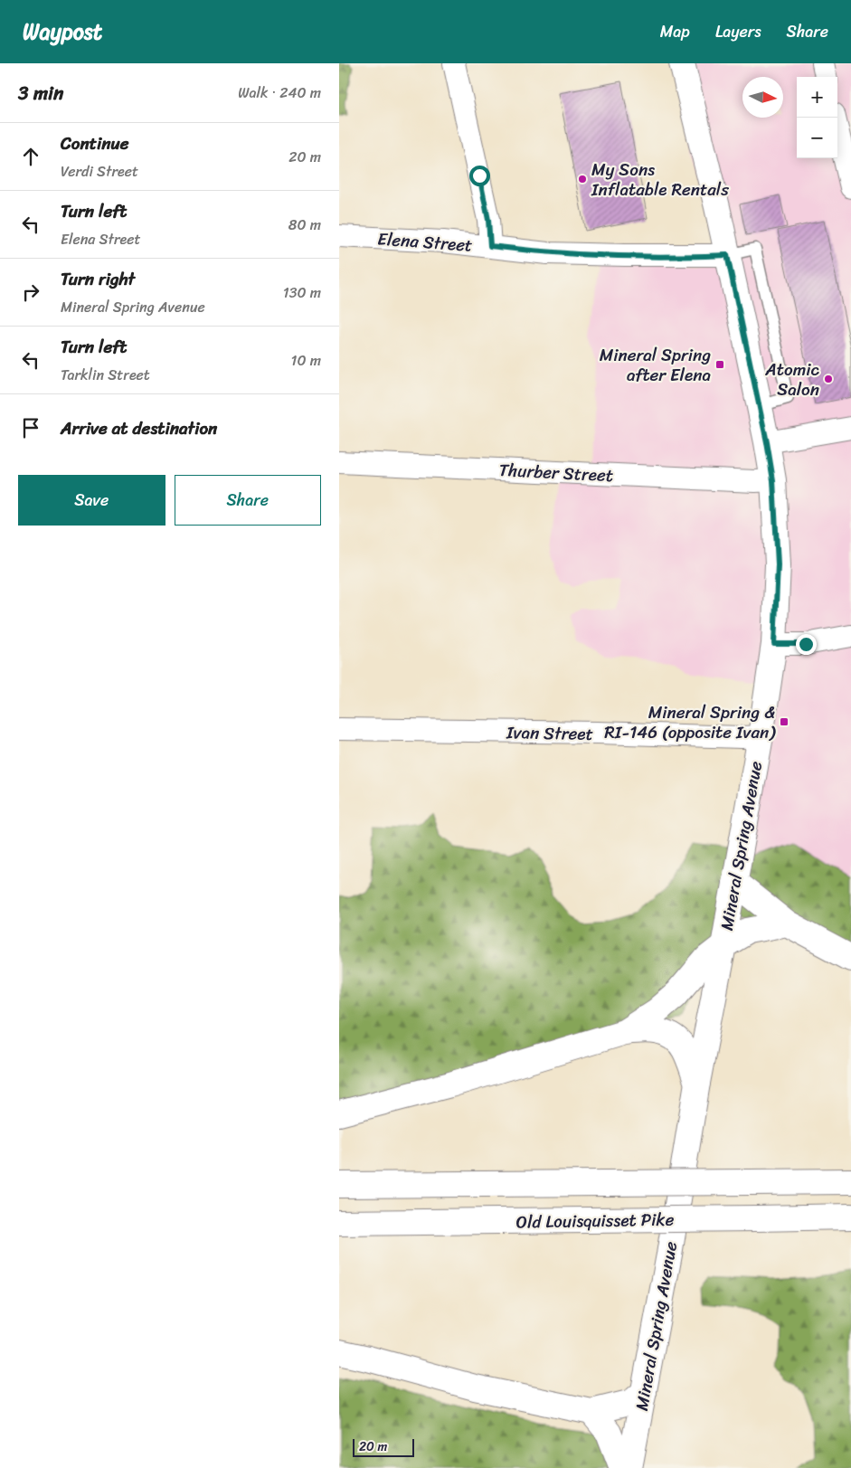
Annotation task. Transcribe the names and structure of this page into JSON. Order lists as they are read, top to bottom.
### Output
{
  "streets": {
    "main road": ["Mineral Spring Avenue", "Old Louisquisset Pike"],
    "street": ["Elena Street", "Thurber Street", "Ivan Street"]
  },
  "crossings": [
    ["Elena Street", "Mineral Spring Avenue"],
    ["Thurber Street", "Mineral Spring Avenue"],
    ["Ivan Street", "Mineral Spring Avenue"]
  ],
  "places": {
    "other": ["My Sons Inflatable Rentals", "Atomic Salon"],
    "transit": ["Mineral Spring after Elena", "Mineral Spring & RI-146 (opposite Ivan)"]
  },
  "scale_bar": "20 m",
  "north": "right",
  "page": {
    "header": "Waypost",
    "nav": ["Map", "Layers", "Share"],
    "heading": ["3 min", "Walk · 240 m"],
    "map_buttons": ["+", "−"],
    "list": [
      ["Continue", "Verdi Street", "20 m"],
      ["Turn left", "Elena Street", "80 m"],
      ["Turn right", "Mineral Spring Avenue", "130 m"],
      ["Turn left", "Tarklin Street", "10 m"],
      "Arrive at destination"
    ],
    "buttons": ["Save", "Share"],
    "scale": "20 m"
  }
}
